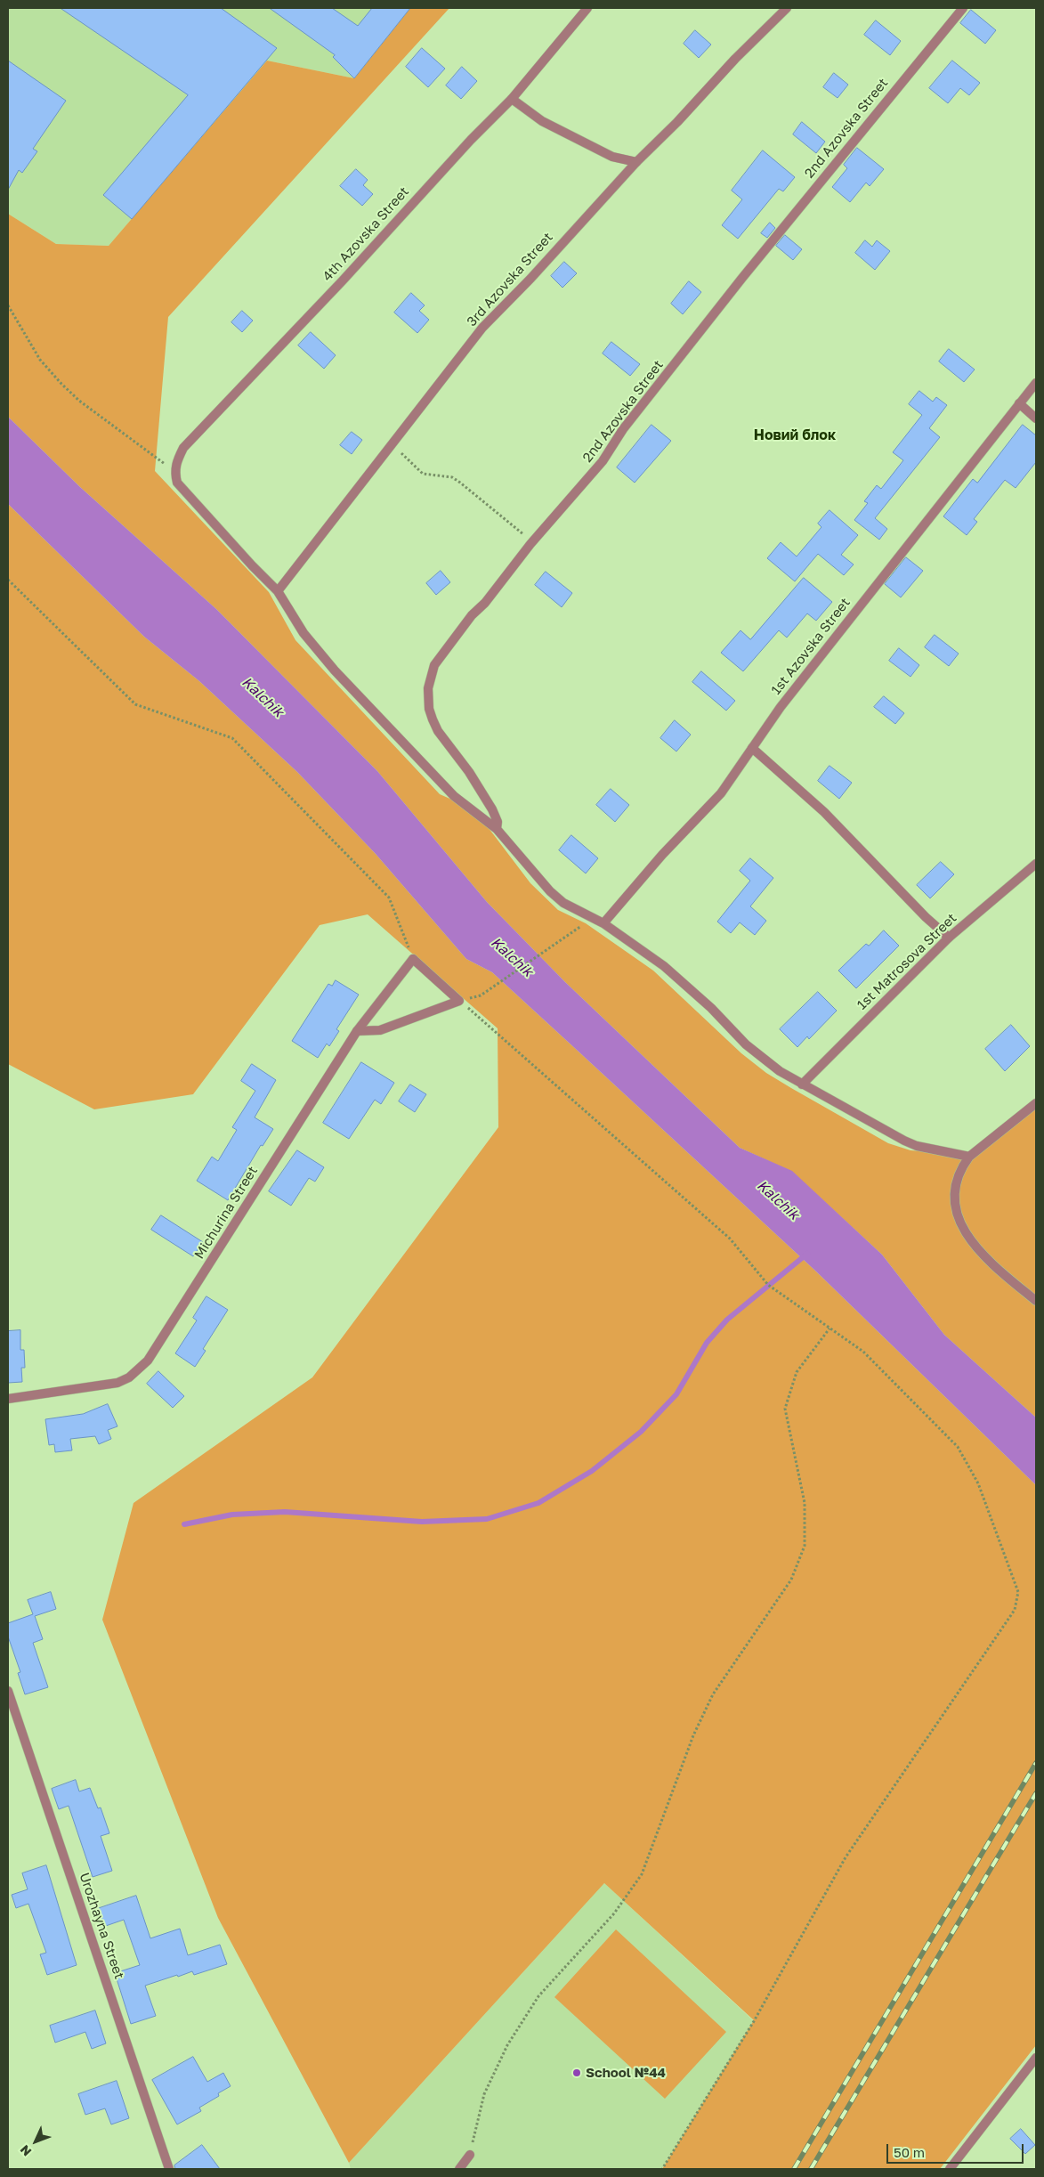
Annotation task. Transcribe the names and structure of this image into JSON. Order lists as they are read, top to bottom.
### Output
{
  "streets": {
    "street": [
      "2nd Azovska Street",
      "4th Azovska Street",
      "3rd Azovska Street",
      "1st Azovska Street",
      "1st Matrosova Street",
      "Michurina Street",
      "Urozhayna Street"
    ]
  },
  "crossings": [
    ["4th Azovska Street", "3rd Azovska Street"]
  ],
  "districts": ["Новий блок"],
  "water": ["Kalchik"],
  "places": ["School №44"],
  "scale_bar": "50 m",
  "north": "bottom left"
}
